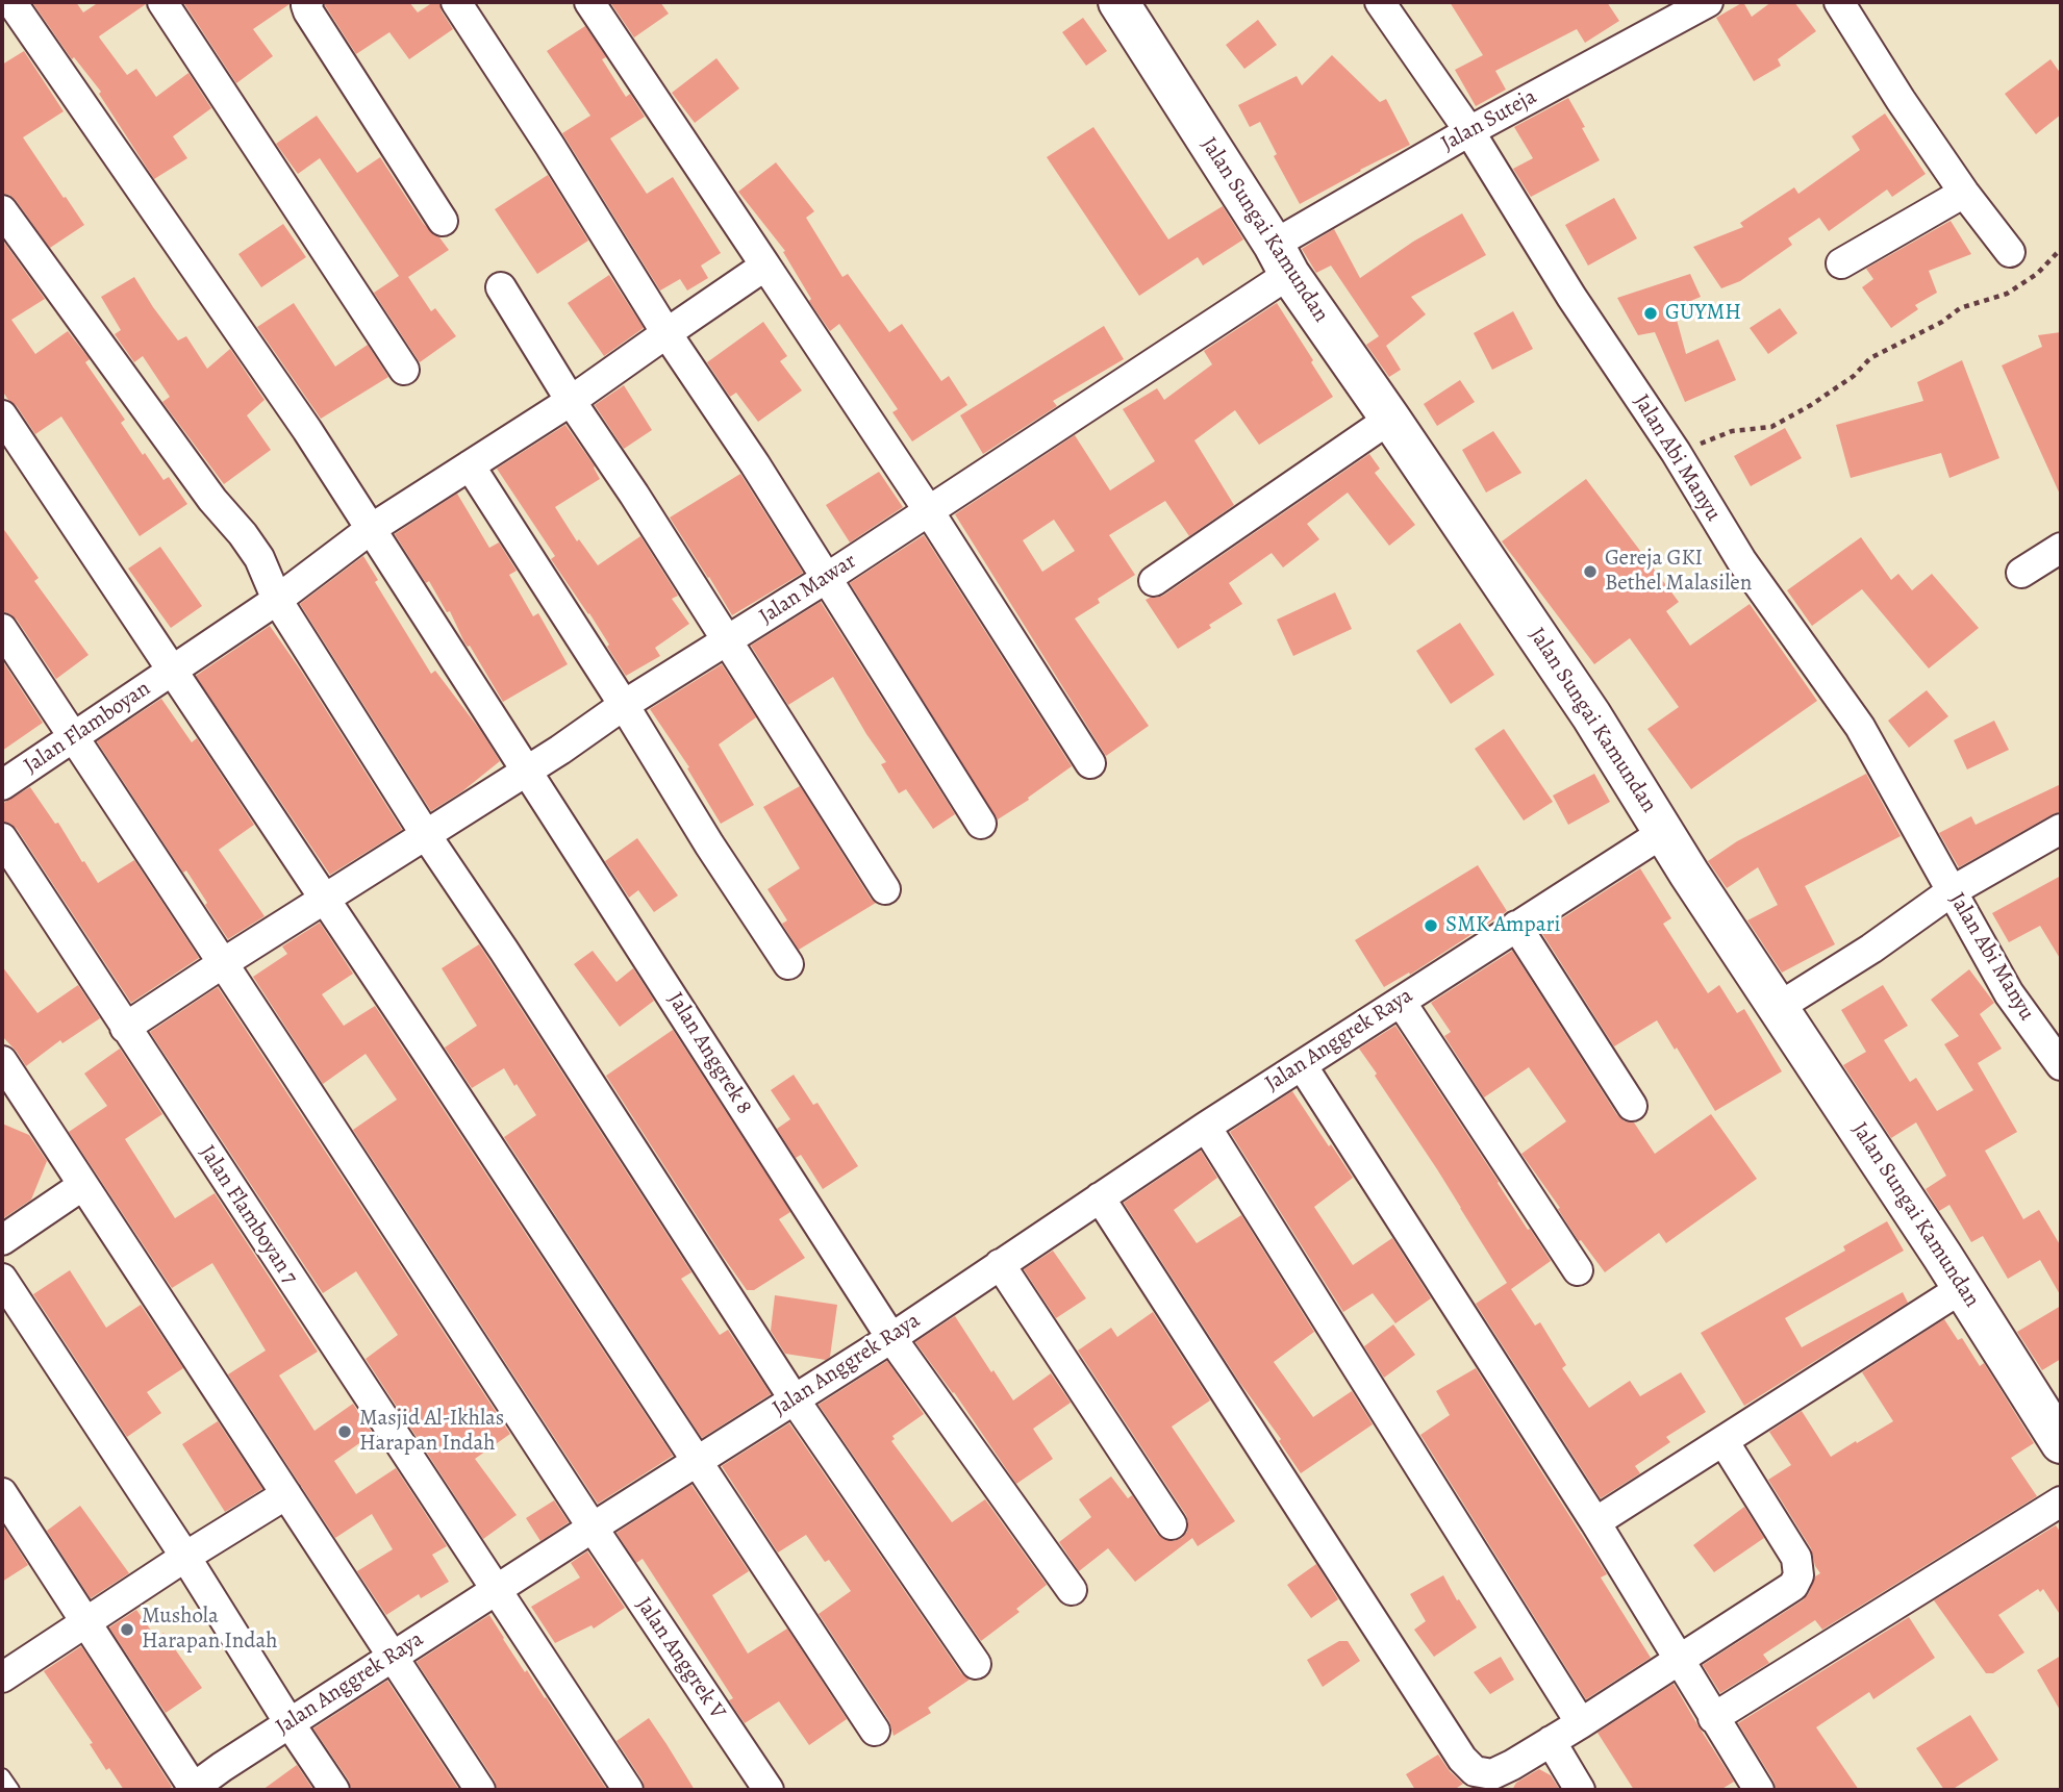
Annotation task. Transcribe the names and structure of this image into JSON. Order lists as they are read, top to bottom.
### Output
{
  "streets": {
    "main road": ["Jalan Sungai Kamundan"],
    "street": [
      "Jalan Suteja",
      "Jalan Abi Manyu",
      "Jalan Mawar",
      "Jalan Flamboyan",
      "Jalan Anggrek Raya",
      "Jalan Anggrek 8",
      "Jalan Flamboyan 7",
      "Jalan Anggrek V"
    ]
  },
  "crossings": [
    ["Jalan Suteja", "Jalan Sungai Kamundan"],
    ["Jalan Suteja", "Jalan Abi Manyu"],
    ["Jalan Suteja", "Jalan Mawar"],
    ["Jalan Sungai Kamundan", "Jalan Mawar"],
    ["Jalan Sungai Kamundan", "Jalan Anggrek Raya"],
    ["Jalan Mawar", "Jalan Anggrek 8"],
    ["Jalan Mawar", "Jalan Flamboyan 7"],
    ["Jalan Mawar", "Jalan Anggrek V"],
    ["Jalan Flamboyan", "Jalan Anggrek 8"],
    ["Jalan Flamboyan", "Jalan Anggrek V"],
    ["Jalan Anggrek Raya", "Jalan Anggrek 8"],
    ["Jalan Anggrek Raya", "Jalan Flamboyan 7"],
    ["Jalan Anggrek Raya", "Jalan Anggrek V"]
  ],
  "places": [
    "GUYMH",
    "Gereja GKI Bethel Malasilen",
    "SMK Ampari",
    "Masjid Al-Ikhlas Harapan Indah",
    "Mushola Harapan Indah"
  ]
}
